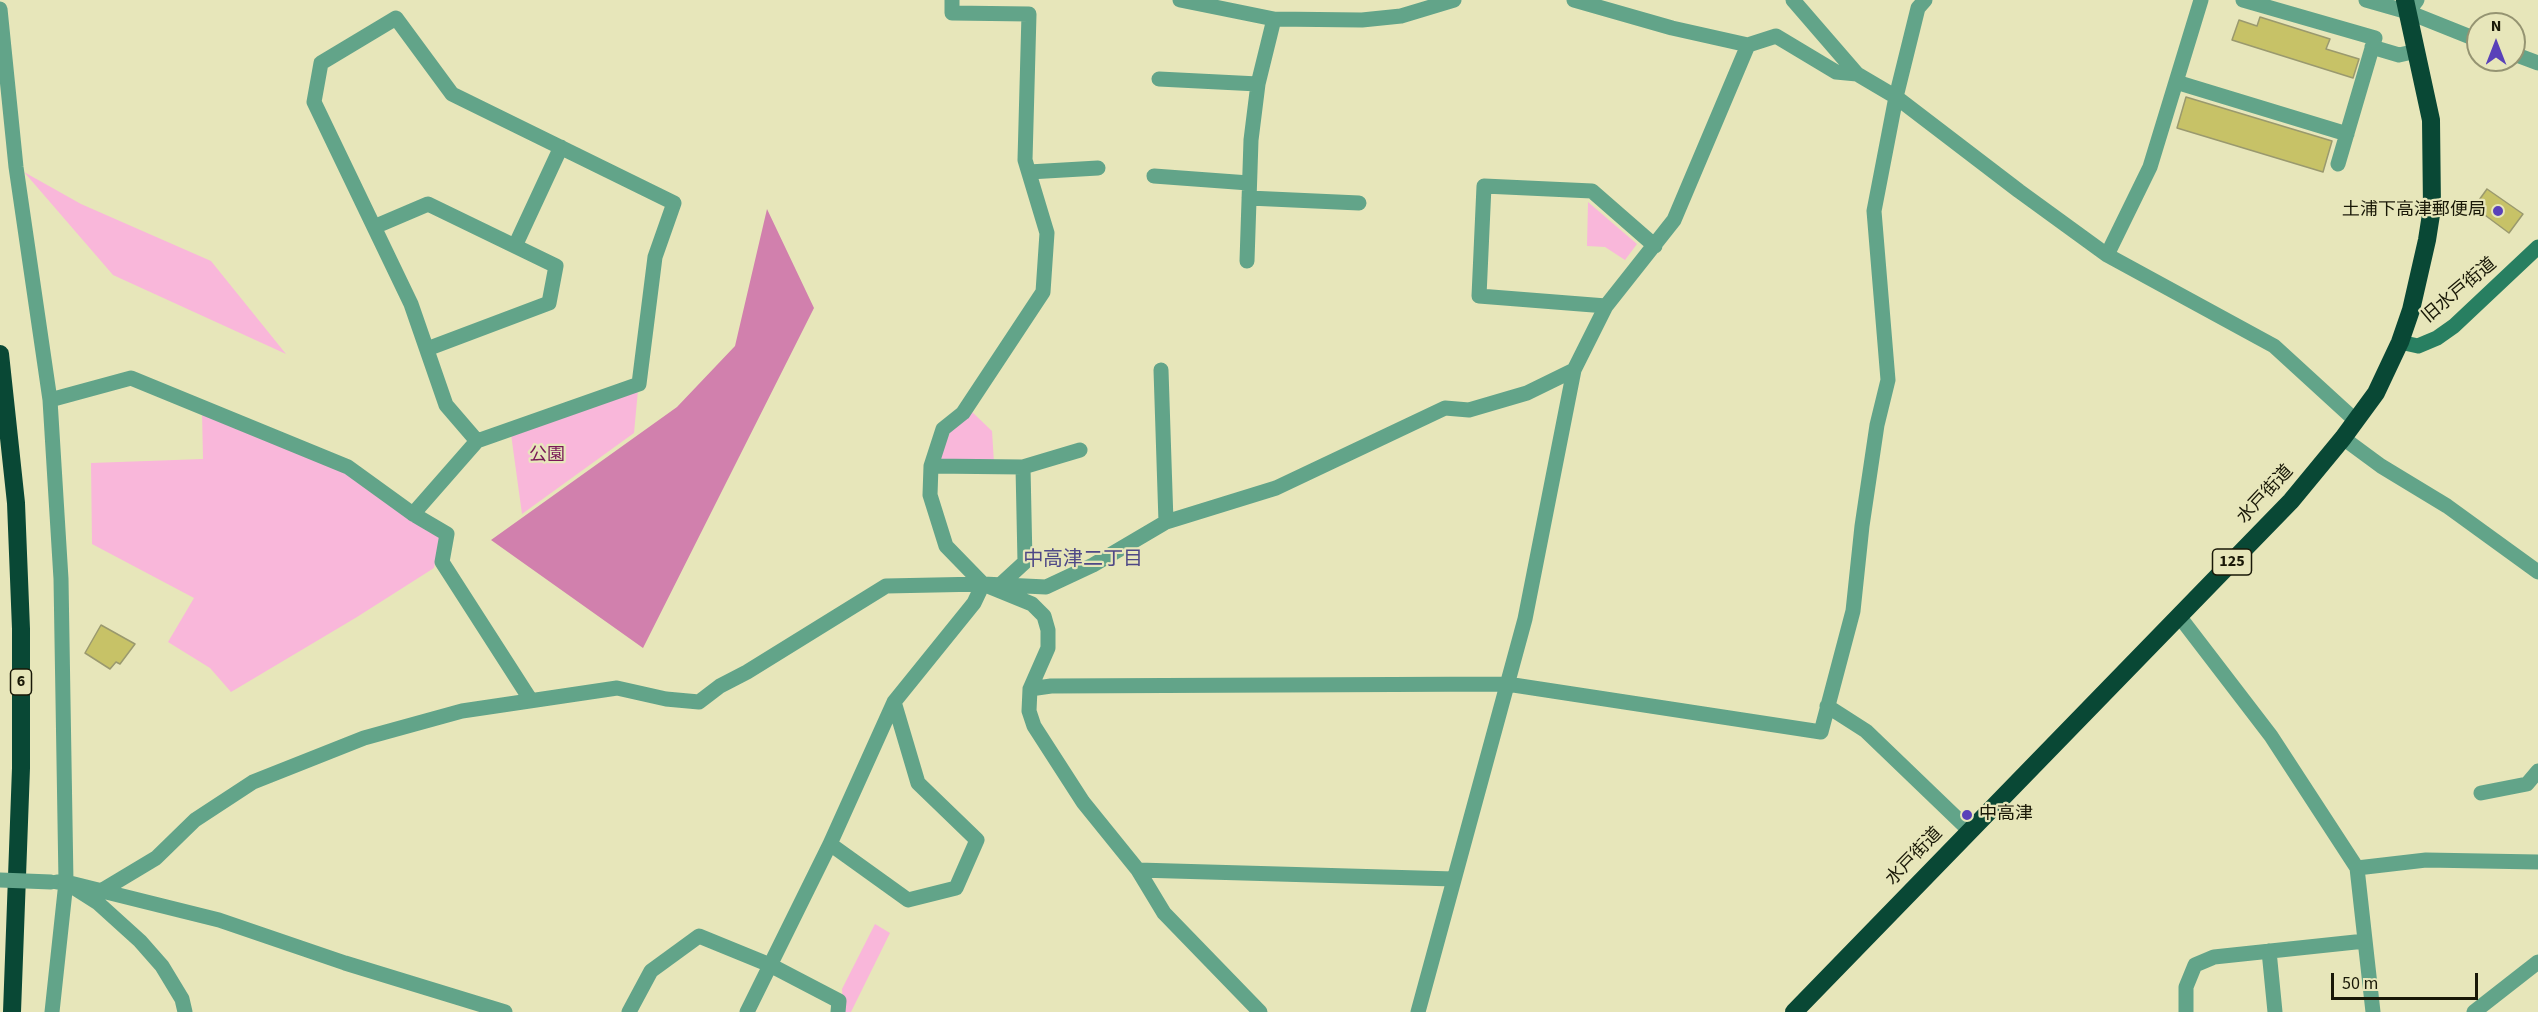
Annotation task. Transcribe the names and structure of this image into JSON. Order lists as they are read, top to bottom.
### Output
{
  "streets": {
    "highway": ["水戸街道", "125", "6"],
    "street": ["旧水戸街道"]
  },
  "crossings": [
    ["旧水戸街道", "水戸街道"]
  ],
  "districts": ["中高津二丁目"],
  "parks": ["公園"],
  "places": ["土浦下高津郵便局", "中高津"],
  "scale_bar": "50 m",
  "north": "top"
}
